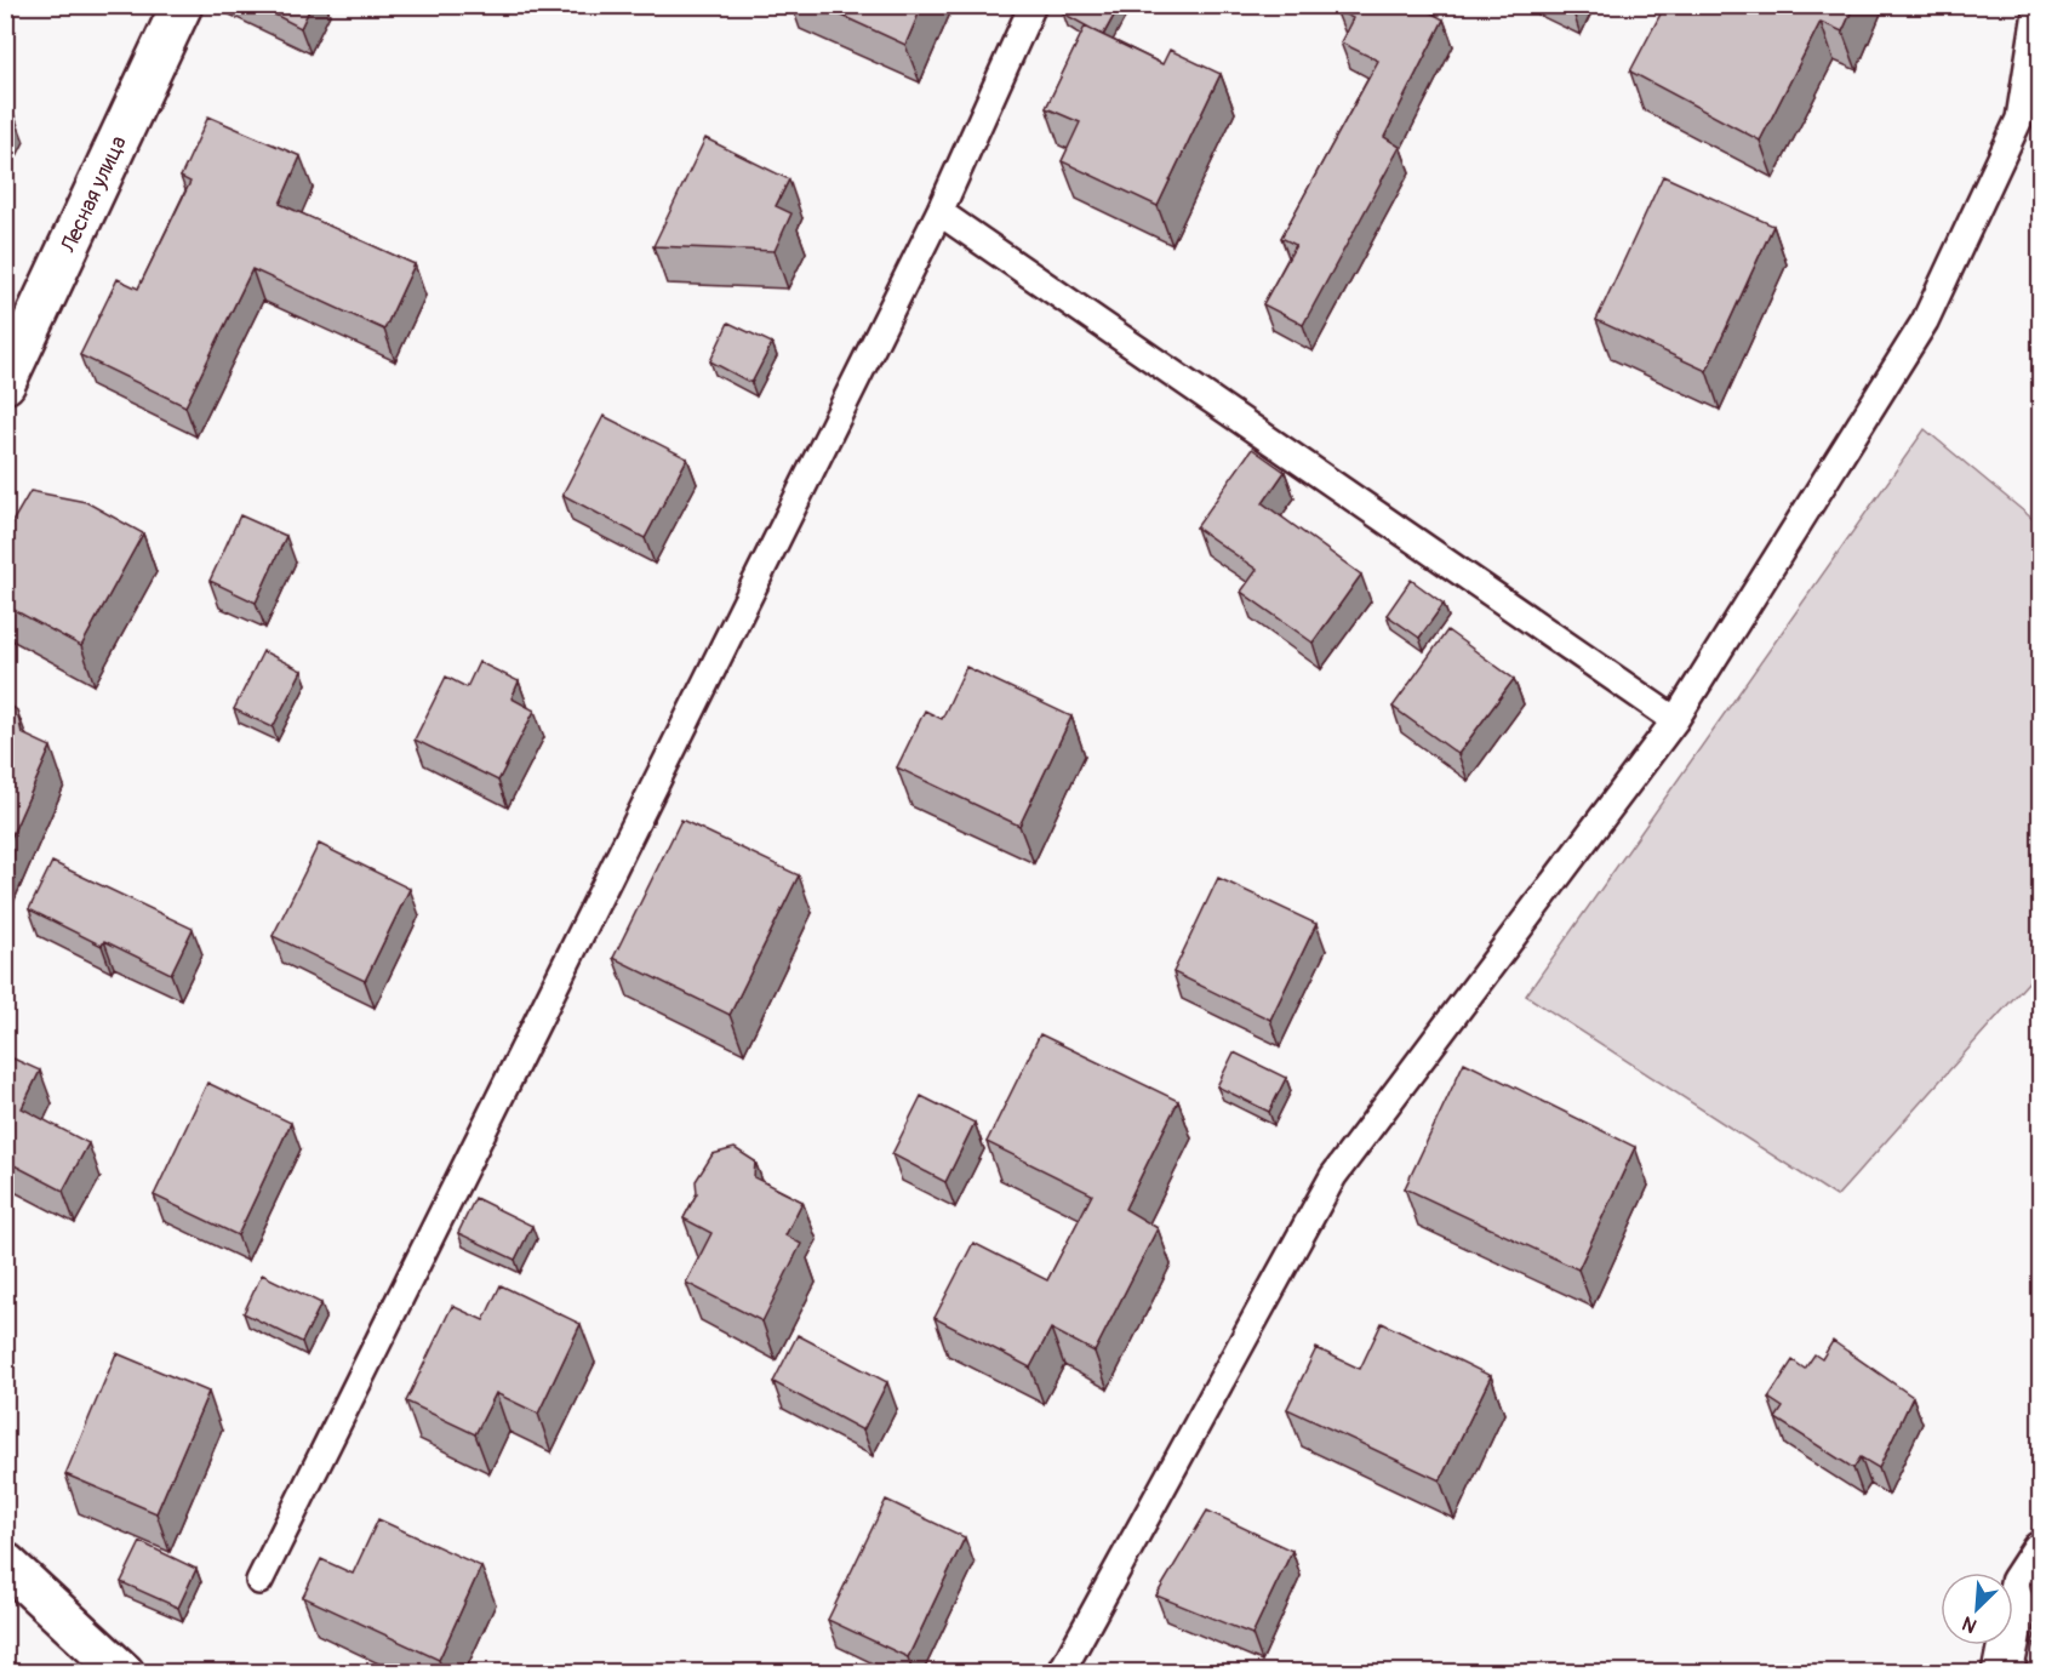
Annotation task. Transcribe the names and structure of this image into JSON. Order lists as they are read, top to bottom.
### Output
{
  "streets": {
    "street": ["Лесная улица"]
  },
  "north": "bottom left"
}
